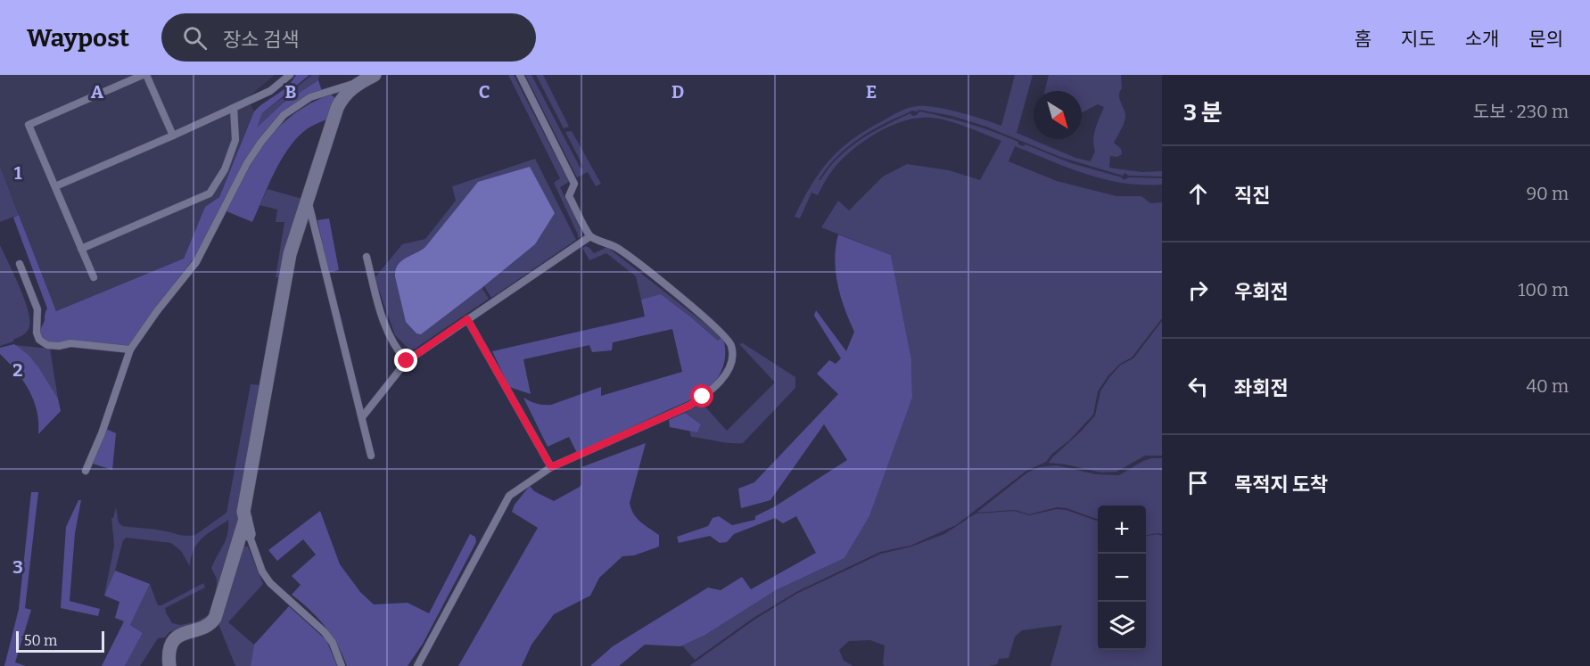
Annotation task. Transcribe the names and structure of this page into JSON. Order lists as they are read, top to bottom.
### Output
{
  "scale_bar": "50 m",
  "north": "bottom right",
  "page": {
    "header": "Waypost",
    "search": "장소 검색",
    "nav": [
      "홈",
      "지도",
      "소개",
      "문의"
    ],
    "heading": ["3 분", "도보 · 230 m"],
    "list": [
      ["직진", "90 m"],
      ["우회전", "100 m"],
      ["좌회전", "40 m"],
      "목적지 도착"
    ],
    "map_buttons": ["+", "−"],
    "scale": "50 m"
  },
  "grid": {
    "columns": [
      "A",
      "B",
      "C",
      "D",
      "E"
    ],
    "rows": ["1", "2", "3"]
  }
}
